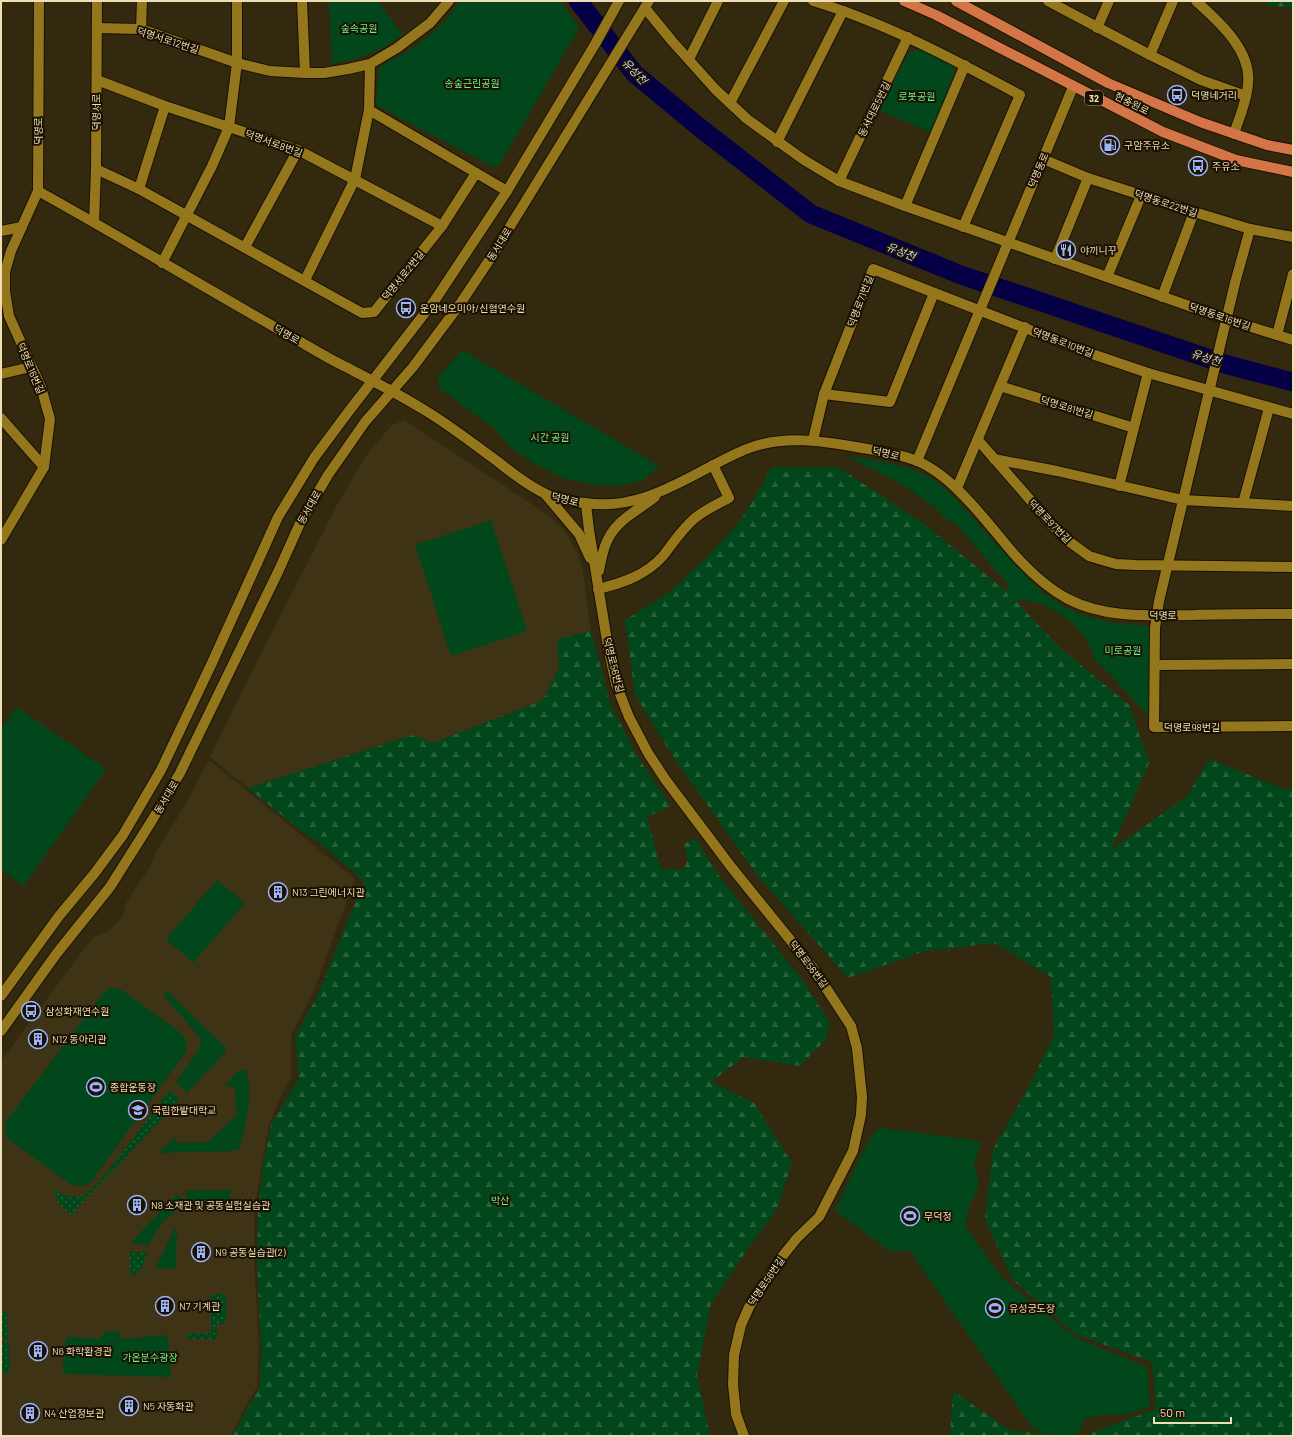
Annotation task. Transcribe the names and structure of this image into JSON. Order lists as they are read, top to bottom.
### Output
{
  "streets": {
    "main road": ["32", "현충원로"],
    "street": [
      "덕명서로12번길",
      "동서대로5번길",
      "덕명서로",
      "덕명로",
      "덕명서로8번길",
      "덕명동로",
      "덕명동로22번길",
      "동서대로",
      "덕명서로2번길",
      "덕명로71번길",
      "덕명동로16번길",
      "덕명동로10번길",
      "덕명로16번길",
      "덕명로81번길",
      "덕명로97번길",
      "덕명로56번길",
      "덕명로98번길"
    ]
  },
  "crossings": [
    ["덕명서로12번길", "덕명서로"],
    ["현충원로", "덕명동로"],
    ["덕명서로", "덕명로"],
    ["덕명서로", "덕명서로8번길"],
    ["덕명서로", "덕명서로2번길"],
    ["덕명로", "동서대로"],
    ["덕명로", "덕명로71번길"],
    ["덕명로", "덕명로16번길"],
    ["덕명로", "덕명로56번길"],
    ["덕명로", "덕명로98번길"],
    ["덕명서로8번길", "덕명서로2번길"],
    ["덕명동로", "덕명동로22번길"],
    ["덕명동로", "덕명로71번길"],
    ["덕명동로", "덕명동로16번길"],
    ["덕명동로", "덕명동로10번길"],
    ["덕명로71번길", "덕명동로10번길"]
  ],
  "water": ["유성천"],
  "parks": [
    "숲속공원",
    "송숲근린공원",
    "로봇공원",
    "시간 공원",
    "미로공원",
    "박산",
    "가온분수광장"
  ],
  "places": {
    "bus stop": [
      "덕명네거리",
      "주유소",
      "운암네오미아/신협연수원",
      "삼성화재연수원"
    ],
    "fuel station": ["구암주유소"],
    "restaurant": ["야끼니꾸"],
    "building": [
      "N13 그린에너지관",
      "N12 동아리관",
      "N8 소재관 및 공동실험실습관",
      "N9 공동실습관(2)",
      "N7 기계관",
      "N6 화학환경관",
      "N5 자동화관",
      "N4 산업정보관"
    ],
    "sports": ["종합운동장", "무덕정", "유성궁도장"],
    "school or university": ["국립한밭대학교"]
  },
  "scale_bar": "50 m"
}
